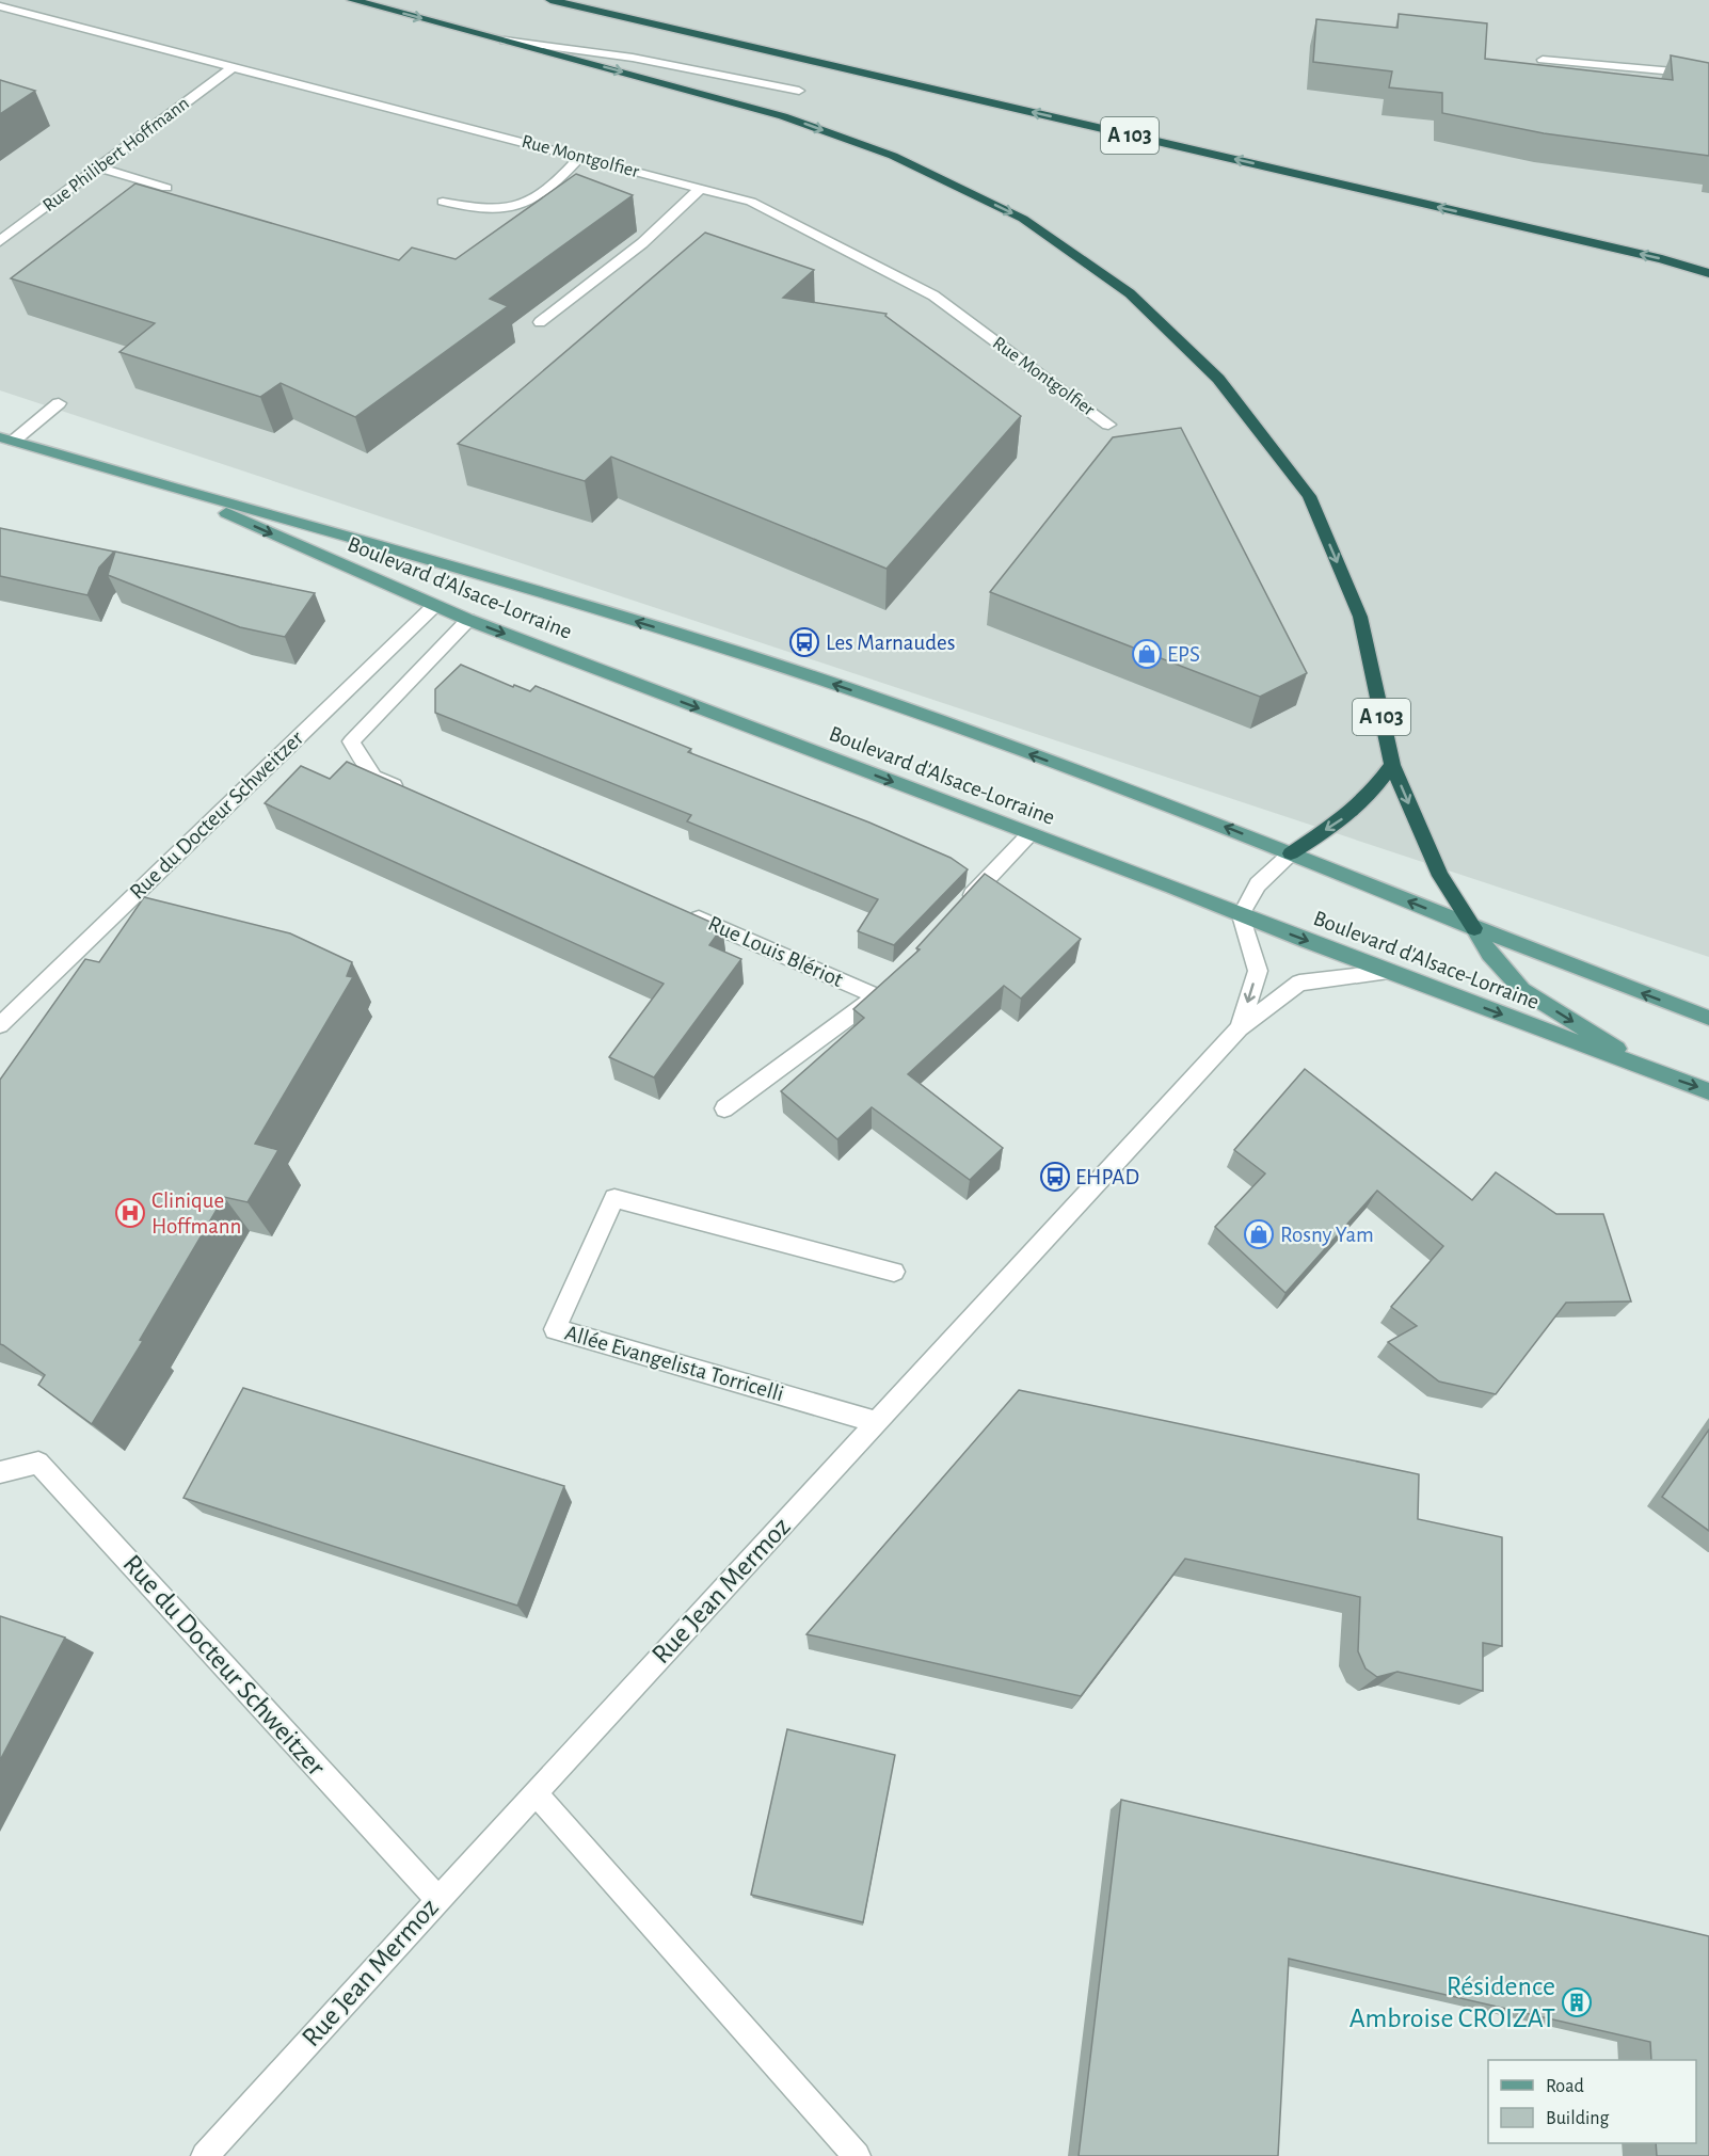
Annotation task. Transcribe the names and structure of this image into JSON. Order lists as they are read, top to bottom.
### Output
{
  "streets": {
    "highway": ["A 103"],
    "main road": ["Boulevard d'Alsace-Lorraine"],
    "street": [
      "Rue Philibert Hoffmann",
      "Rue Montgolfier",
      "Rue du Docteur Schweitzer",
      "Rue Louis Blériot",
      "Allée Evangelista Torricelli",
      "Rue Jean Mermoz"
    ]
  },
  "crossings": [
    ["A 103", "Boulevard d'Alsace-Lorraine"],
    ["Rue Philibert Hoffmann", "Rue Montgolfier"],
    ["Boulevard d'Alsace-Lorraine", "Rue du Docteur Schweitzer"],
    ["Boulevard d'Alsace-Lorraine", "Rue Jean Mermoz"],
    ["Rue du Docteur Schweitzer", "Rue Jean Mermoz"],
    ["Allée Evangelista Torricelli", "Rue Jean Mermoz"]
  ],
  "places": {
    "bus stop": ["Les Marnaudes", "EHPAD"],
    "shop": ["EPS", "Rosny Yam"],
    "hospital": ["Clinique Hoffmann"],
    "building": ["Résidence Ambroise CROIZAT"]
  },
  "legend": ["Road", "Building"]
}
